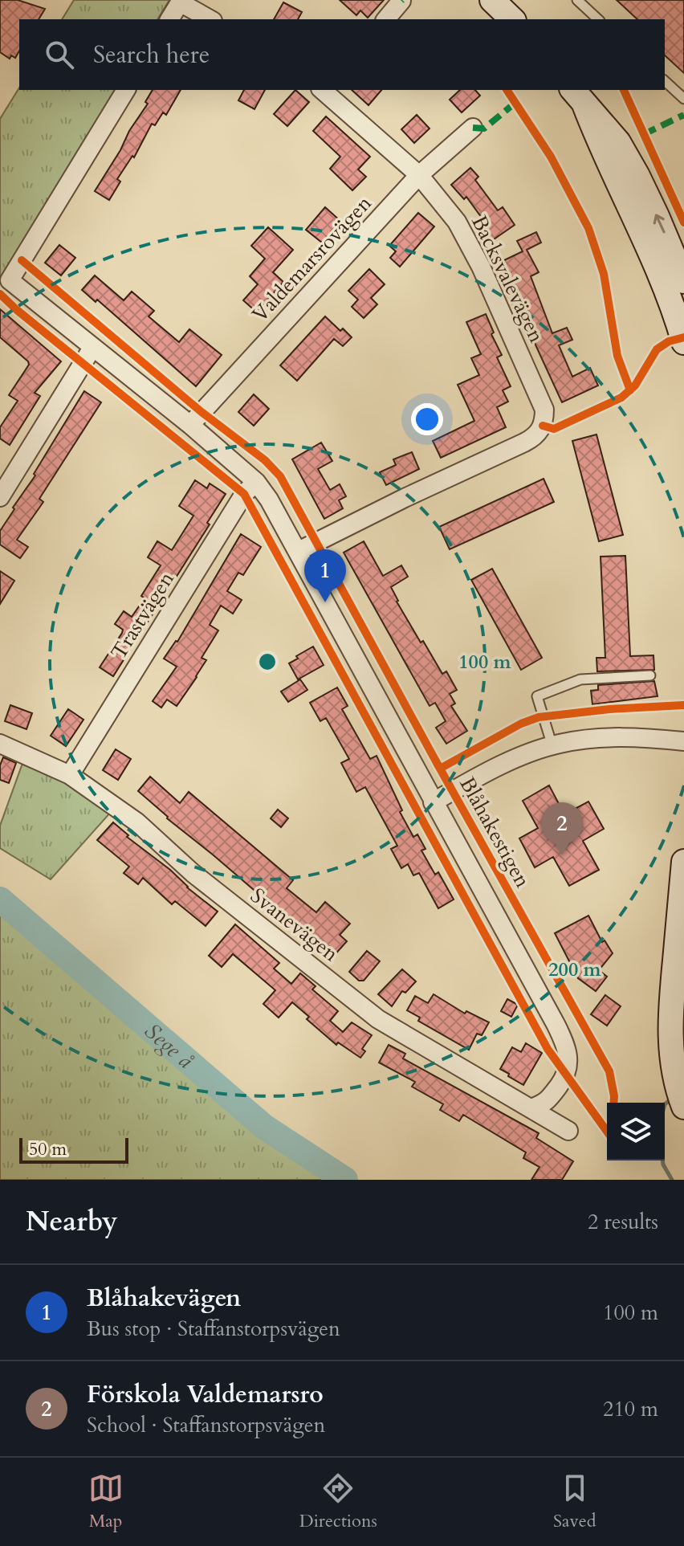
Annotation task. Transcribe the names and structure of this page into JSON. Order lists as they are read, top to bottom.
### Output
{
  "streets": {
    "street": [
      "Valdemarsrovägen",
      "Backsvalevägen",
      "Trastvägen",
      "Svanevägen"
    ],
    "cycle path": ["Blåhakestigen"]
  },
  "crossings": [
    ["Valdemarsrovägen", "Backsvalevägen"],
    ["Trastvägen", "Svanevägen"]
  ],
  "water": ["Sege å"],
  "scale_bar": "50 m",
  "page": {
    "search": "Search here",
    "pins": ["1", "2"],
    "scale": "50 m",
    "heading": ["Nearby", "2 results"],
    "list": [
      {
        "mark": "1",
        "name": "Blåhakevägen",
        "note": "Bus stop · Staffanstorpsvägen",
        "value": "100 m"
      },
      {
        "mark": "2",
        "name": "Förskola Valdemarsro",
        "note": "School · Staffanstorpsvägen",
        "value": "210 m"
      }
    ],
    "nav": ["Map", "Directions", "Saved"]
  },
  "rings": ["100 m", "200 m"]
}
